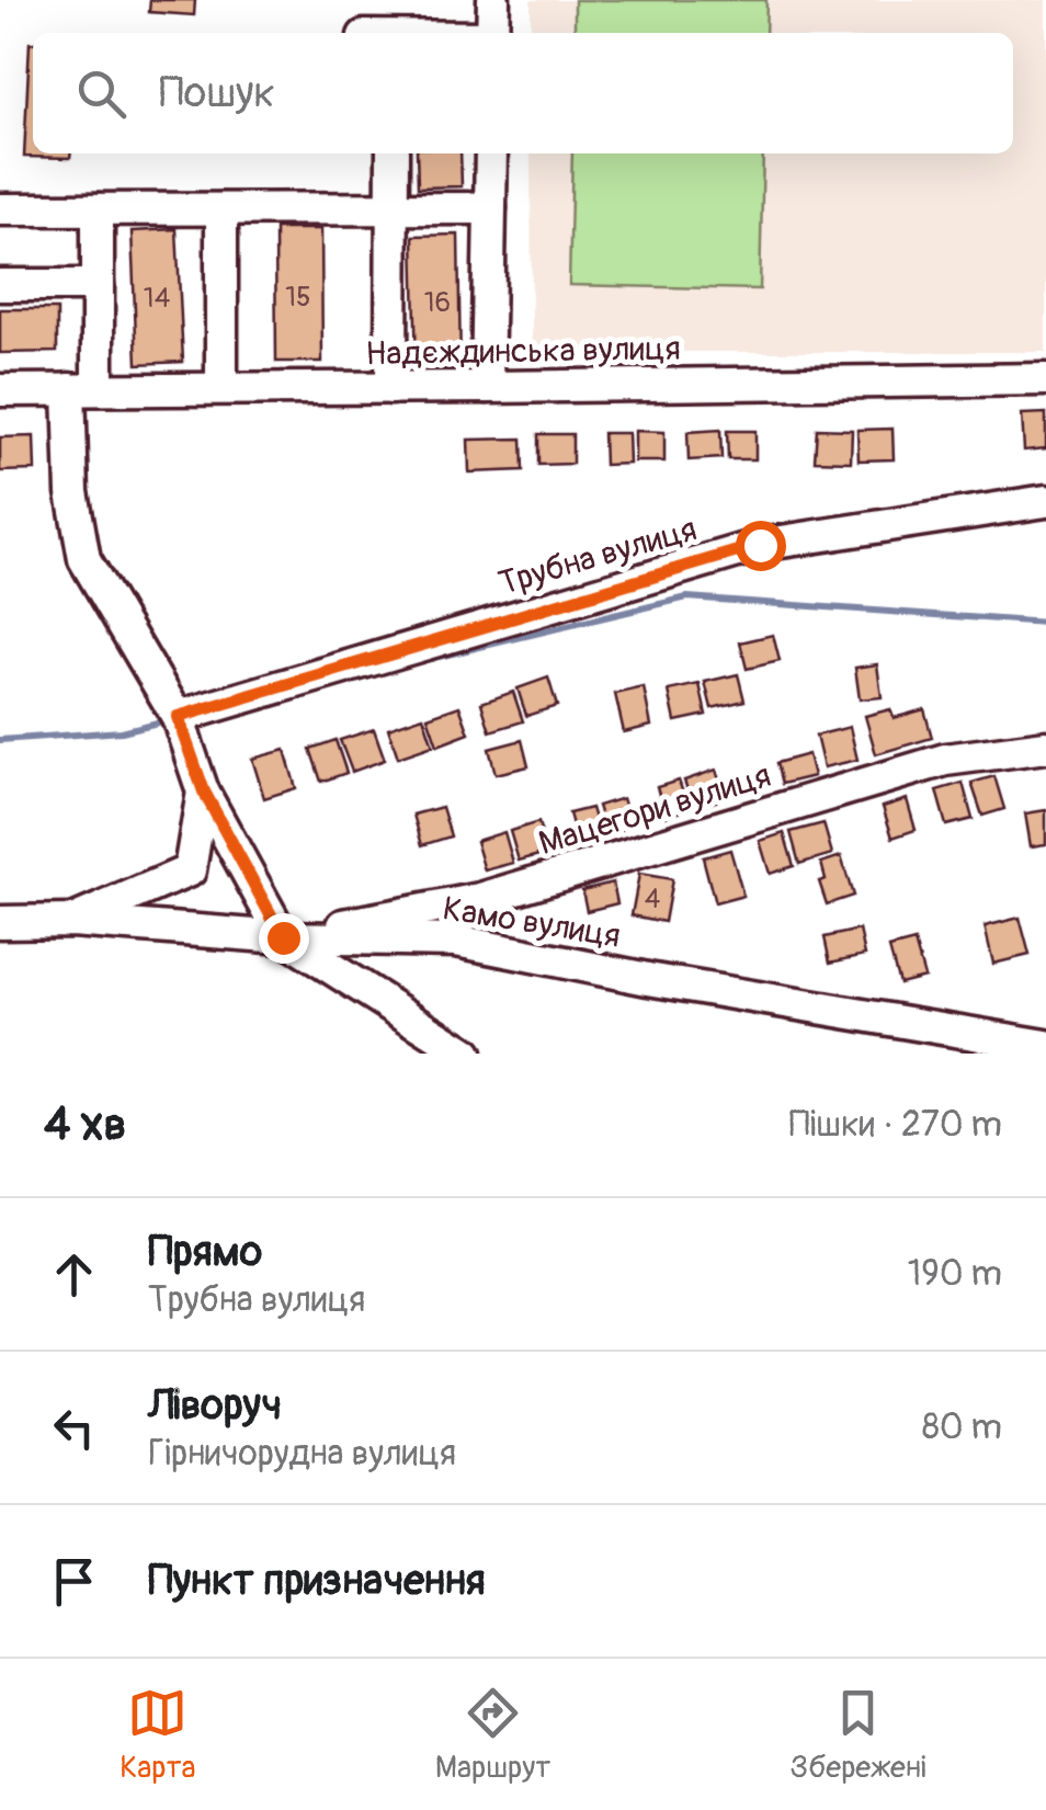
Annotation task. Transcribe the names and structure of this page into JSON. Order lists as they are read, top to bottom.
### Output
{
  "streets": {
    "street": [
      "Надєждинська вулиця",
      "Трубна вулиця",
      "Мацегори вулиця",
      "Камо вулиця"
    ]
  },
  "crossings": [
    ["Мацегори вулиця", "Камо вулиця"]
  ],
  "house_numbers": [
    "15",
    "14",
    "16",
    "4"
  ],
  "page": {
    "search": "Пошук",
    "heading": ["4 хв", "Пішки · 270 m"],
    "list": [
      ["Прямо", "Трубна вулиця", "190 m"],
      ["Ліворуч", "Гірничорудна вулиця", "80 m"],
      "Пункт призначення"
    ],
    "nav": ["Карта", "Маршрут", "Збережені"]
  }
}
